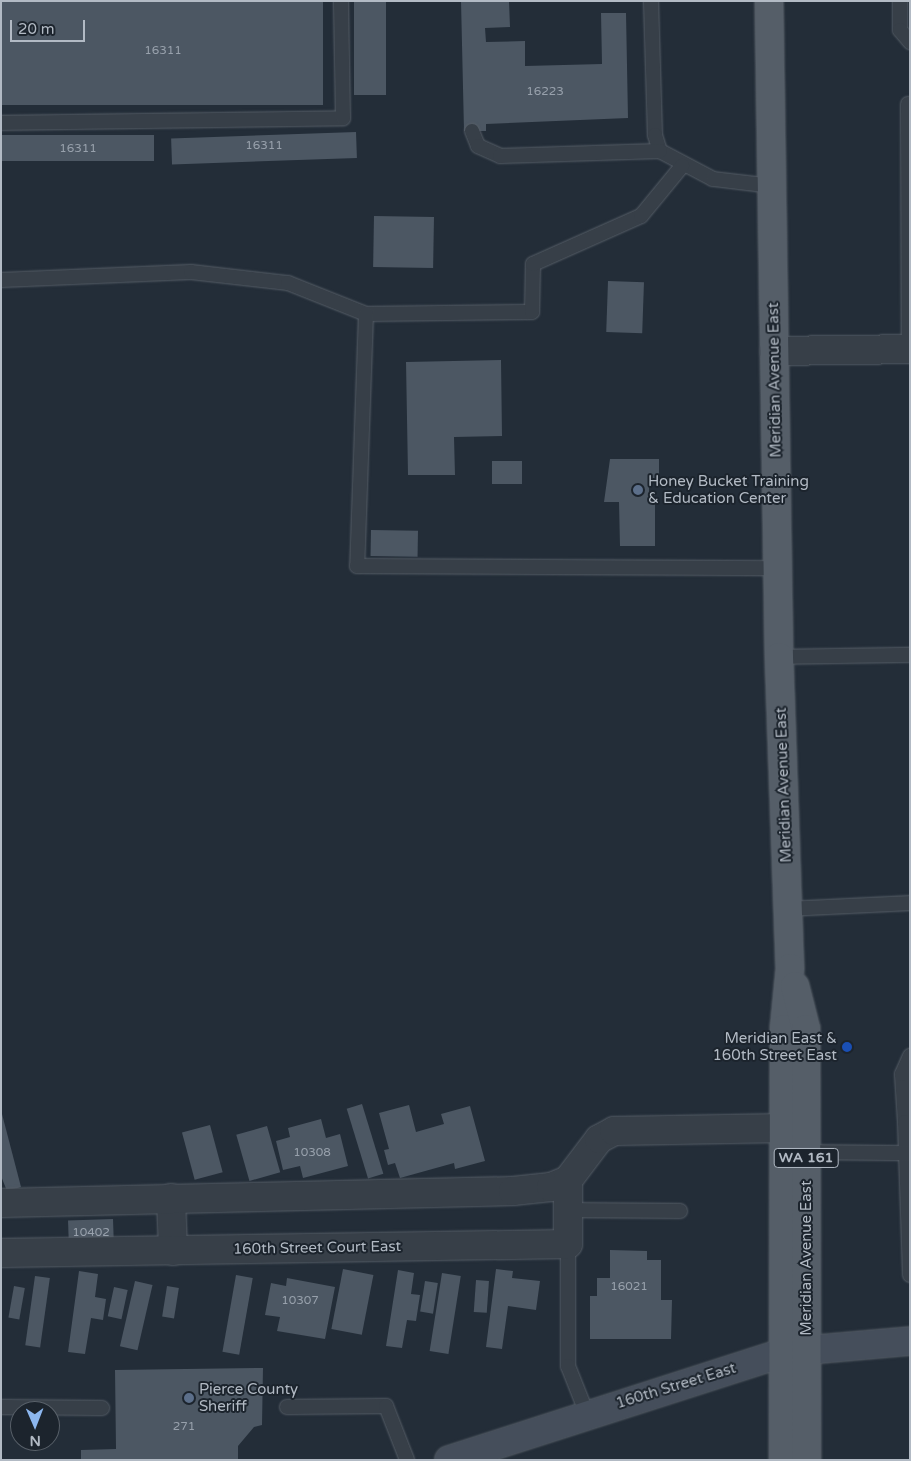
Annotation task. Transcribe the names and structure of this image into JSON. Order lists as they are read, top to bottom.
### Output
{
  "streets": {
    "main road": ["Meridian Avenue East", "WA 161"],
    "street": ["160th Street Court East", "160th Street East"]
  },
  "crossings": [
    ["Meridian Avenue East", "160th Street East"]
  ],
  "places": ["Honey Bucket Training & Education Center", "Meridian East & 160th Street East", "Pierce County Sheriff"],
  "house_numbers": [
    "16311",
    "16223",
    "16311",
    "16311",
    "10308",
    "10402",
    "16021",
    "10307",
    "271"
  ],
  "scale_bar": "20 m",
  "north": "bottom"
}
